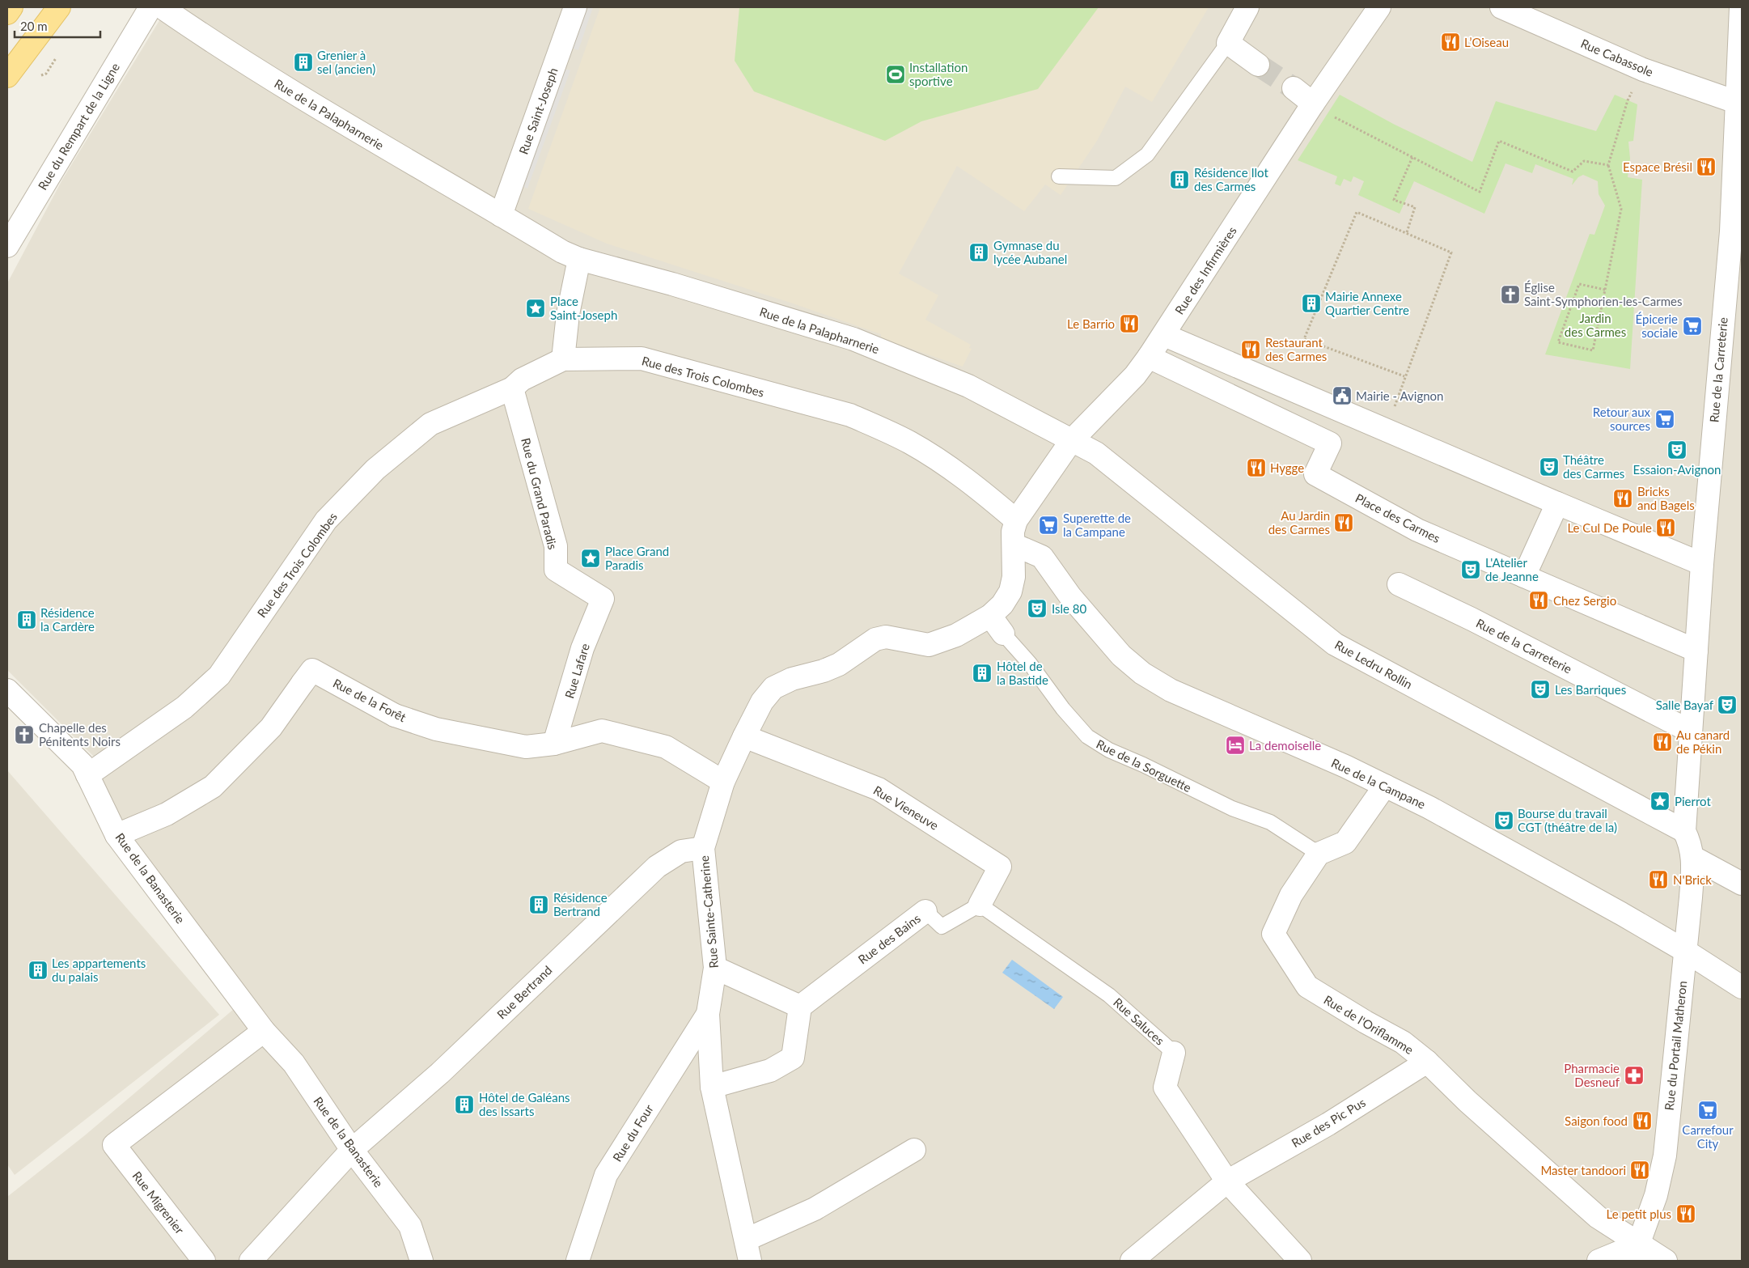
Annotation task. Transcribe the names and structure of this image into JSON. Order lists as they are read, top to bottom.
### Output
{
  "streets": {
    "street": [
      "Rue Cabassole",
      "Rue Saint-Joseph",
      "Rue de la Palapharnerie",
      "Rue du Rempart de la Ligne",
      "Rue des Infirmières",
      "Rue de la Carreterie",
      "Rue des Trois Colombes",
      "Rue du Grand Paradis",
      "Place des Carmes",
      "Rue Ledru Rollin",
      "Rue Lafare",
      "Rue de la Forêt",
      "Rue de la Campane",
      "Rue Vieneuve",
      "Rue de la Banasterie",
      "Rue Sainte-Catherine",
      "Rue des Bains",
      "Rue Bertrand",
      "Rue Saluces",
      "Rue de l'Oriflamme",
      "Rue du Portail Matheron",
      "Rue des Pic Pus",
      "Rue du Four",
      "Rue Migrenier"
    ],
    "lane": ["Rue de la Sorguette"]
  },
  "crossings": [
    ["Rue Cabassole", "Rue de la Carreterie"],
    ["Rue Saint-Joseph", "Rue de la Palapharnerie"],
    ["Rue de la Palapharnerie", "Rue des Infirmières"],
    ["Rue de la Palapharnerie", "Rue Ledru Rollin"],
    ["Rue des Infirmières", "Rue des Trois Colombes"],
    ["Rue des Infirmières", "Place des Carmes"],
    ["Rue des Infirmières", "Rue Ledru Rollin"],
    ["Rue des Infirmières", "Rue Sainte-Catherine"],
    ["Rue de la Carreterie", "Place des Carmes"],
    ["Rue de la Carreterie", "Rue Ledru Rollin"],
    ["Rue de la Carreterie", "Rue du Portail Matheron"],
    ["Rue des Trois Colombes", "Rue du Grand Paradis"],
    ["Rue des Trois Colombes", "Rue de la Banasterie"],
    ["Rue des Trois Colombes", "Rue Sainte-Catherine"],
    ["Rue du Grand Paradis", "Rue Lafare"],
    ["Rue Ledru Rollin", "Rue du Portail Matheron"],
    ["Rue Lafare", "Rue de la Forêt"],
    ["Rue de la Forêt", "Rue de la Banasterie"],
    ["Rue de la Forêt", "Rue Sainte-Catherine"],
    ["Rue de la Sorguette", "Rue de l'Oriflamme"],
    ["Rue de la Campane", "Rue Sainte-Catherine"],
    ["Rue de la Campane", "Rue du Portail Matheron"],
    ["Rue Vieneuve", "Rue Sainte-Catherine"],
    ["Rue Vieneuve", "Rue des Bains"],
    ["Rue Vieneuve", "Rue Saluces"],
    ["Rue de la Banasterie", "Rue Bertrand"],
    ["Rue de la Banasterie", "Rue Migrenier"],
    ["Rue Sainte-Catherine", "Rue Bertrand"],
    ["Rue Sainte-Catherine", "Rue du Four"],
    ["Rue des Bains", "Rue Saluces"],
    ["Rue Saluces", "Rue des Pic Pus"],
    ["Rue de l'Oriflamme", "Rue du Portail Matheron"],
    ["Rue de l'Oriflamme", "Rue des Pic Pus"]
  ],
  "parks": ["Jardin des Carmes"],
  "places": {
    "restaurant": [
      "L’Oiseau",
      "Espace Brésil",
      "Le Barrio",
      "Restaurant des Carmes",
      "Hygge",
      "Bricks and Bagels",
      "Au Jardin des Carmes",
      "Le Cul De Poule",
      "Chez Sergio",
      "Au canard de Pékin",
      "N'Brick",
      "Saigon food",
      "Master tandoori",
      "Le petit plus"
    ],
    "building": [
      "Grenier à sel (ancien)",
      "Résidence Ilot des Carmes",
      "Gymnase du lycée Aubanel",
      "Mairie Annexe Quartier Centre",
      "Résidence la Cardère",
      "Hôtel de la Bastide",
      "Résidence Bertrand",
      "Les appartements du palais",
      "Hôtel de Galéans des Issarts"
    ],
    "sports": ["Installation sportive"],
    "church": ["Église Saint-Symphorien-les-Carmes", "Chapelle des Pénitents Noirs"],
    "place": ["Place Saint-Joseph", "Place Grand Paradis", "Pierrot"],
    "supermarket": [
      "Épicerie sociale",
      "Retour aux sources",
      "Superette de la Campane",
      "Carrefour City"
    ],
    "public building": ["Mairie - Avignon"],
    "theatre": [
      "Essaion-Avignon",
      "Théâtre des Carmes",
      "L'Atelier de Jeanne",
      "Isle 80",
      "Les Barriques",
      "Salle Bayaf",
      "Bourse du travail CGT (théâtre de la)"
    ],
    "hotel": ["La demoiselle"],
    "pharmacy": ["Pharmacie Desneuf"]
  },
  "scale_bar": "20 m"
}
